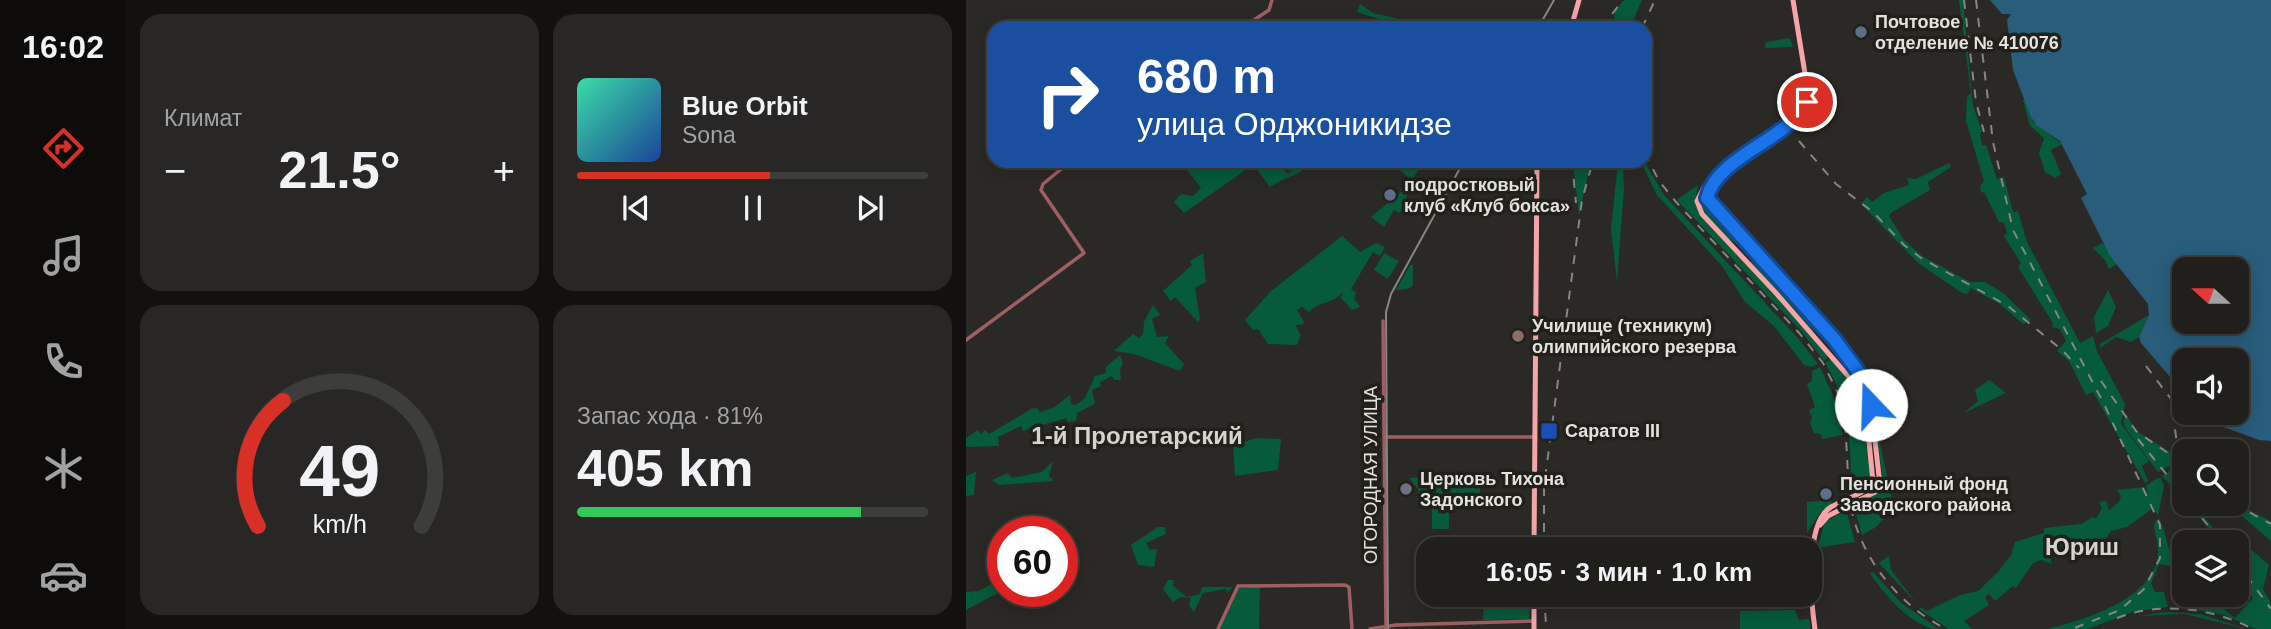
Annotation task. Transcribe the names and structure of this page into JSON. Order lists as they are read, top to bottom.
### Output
{
  "streets": {
    "street": ["ОГОРОДНАЯ УЛИЦА"]
  },
  "districts": ["1-й Пролетарский", "Юриш"],
  "places": {
    "other": [
      "Почтовое отделение № 410076",
      "подростковый клуб «Клуб бокса»",
      "Училище (техникум) олимпийского резерва",
      "Церковь Тихона Задонского",
      "Пенсионный фонд Заводского района"
    ],
    "transit": ["Саратов III"]
  },
  "north": "left",
  "page": {
    "tabs": "16:02",
    "tile": [
      "Климат",
      ["Запас хода · 81%", "405 km"]
    ],
    "turn": ["680 m", "улица Орджоникидзе"],
    "song": ["Blue Orbit", "Sona"],
    "heat": ["−", "21.5°", "+"],
    "limit": "60",
    "trip": "16:05 · 3 мин · 1.0 km",
    "gauge": ["49", "km/h"]
  }
}
